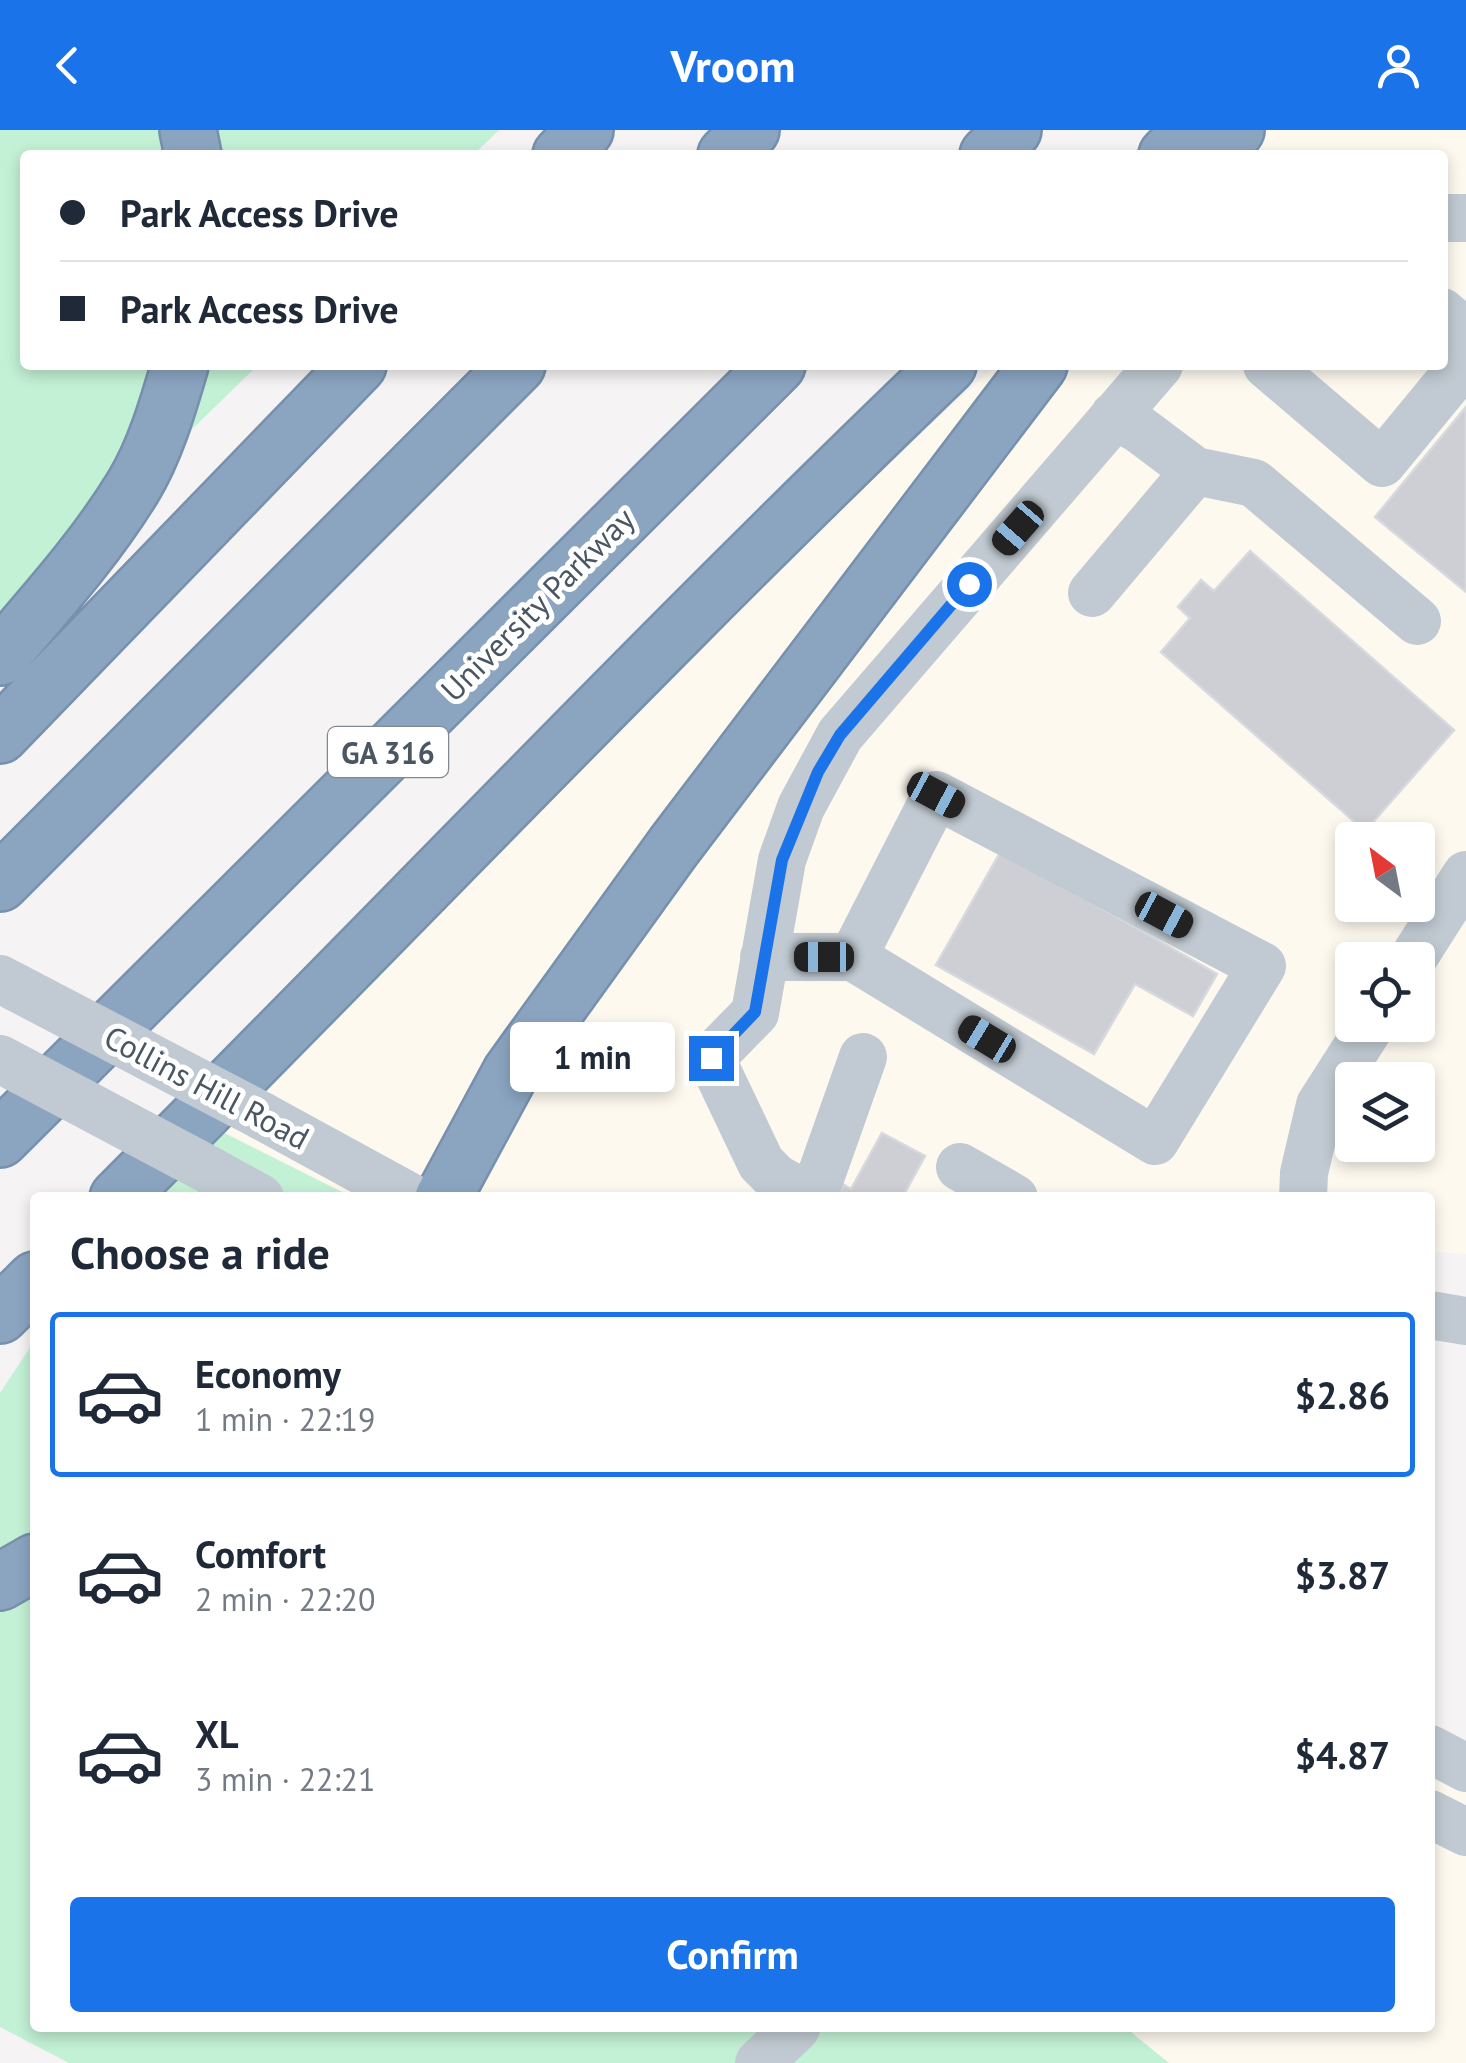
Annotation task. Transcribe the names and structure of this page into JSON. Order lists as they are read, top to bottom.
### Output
{
  "streets": {
    "highway": ["University Parkway", "GA 316"],
    "street": ["Collins Hill Road"]
  },
  "north": "top left",
  "page": {
    "header": "Vroom",
    "banner": ["Park Access Drive", "Park Access Drive"],
    "bubble": "1 min",
    "heading": "Choose a ride",
    "list": [
      {
        "name": "Economy",
        "note": "1 min · 22:19",
        "value": "$2.86"
      },
      {
        "name": "Comfort",
        "note": "2 min · 22:20",
        "value": "$3.87"
      },
      {
        "name": "XL",
        "note": "3 min · 22:21",
        "value": "$4.87"
      }
    ],
    "buttons": "Confirm"
  }
}
